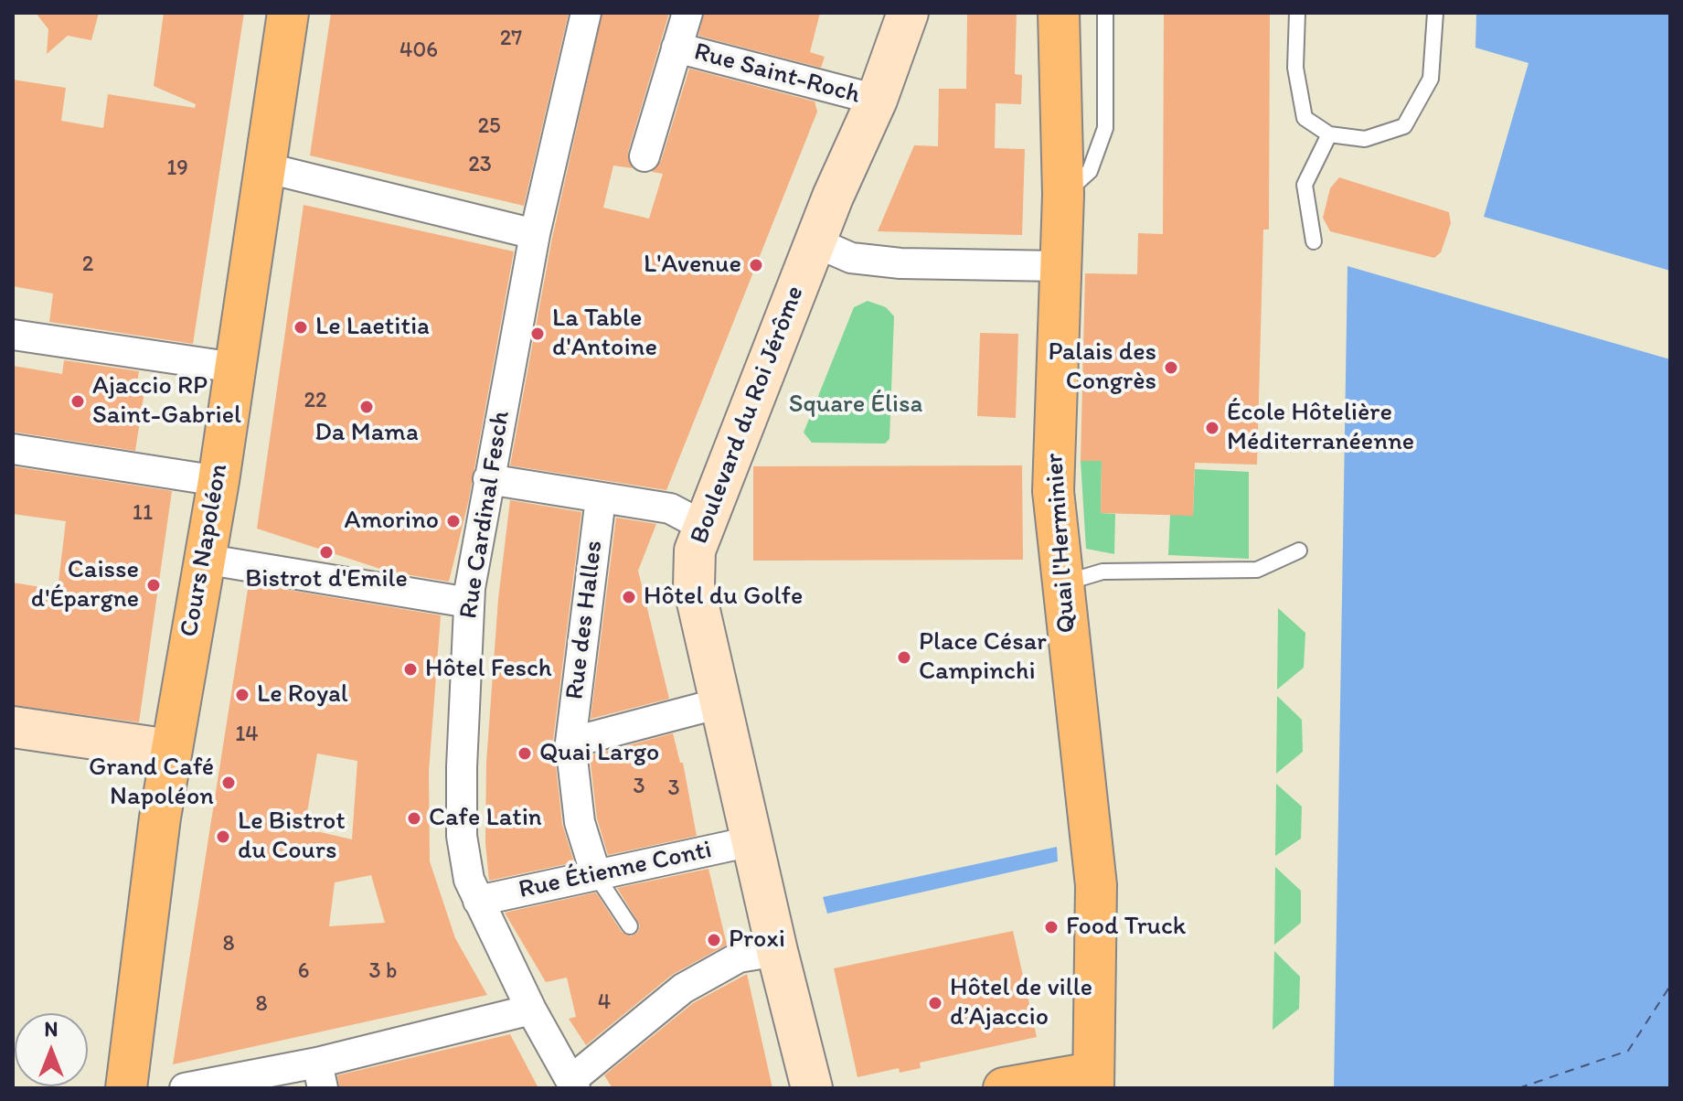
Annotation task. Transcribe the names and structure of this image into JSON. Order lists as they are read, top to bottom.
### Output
{
  "streets": {
    "main road": ["Boulevard du Roi Jérôme", "Quai l'Herminier", "Cours Napoléon"],
    "street": [
      "Rue Saint-Roch",
      "Rue Cardinal Fesch",
      "Rue des Halles",
      "Rue Étienne Conti"
    ]
  },
  "crossings": [
    ["Rue Saint-Roch", "Boulevard du Roi Jérôme"],
    ["Boulevard du Roi Jérôme", "Rue des Halles"],
    ["Boulevard du Roi Jérôme", "Rue Étienne Conti"],
    ["Rue Cardinal Fesch", "Rue Étienne Conti"],
    ["Rue des Halles", "Rue Étienne Conti"]
  ],
  "parks": ["Square Élisa"],
  "places": [
    "L'Avenue",
    "Le Laetitia",
    "La Table d'Antoine",
    "Palais des Congrès",
    "Ajaccio RP Saint-Gabriel",
    "Da Mama",
    "École Hôtelière Méditerranéenne",
    "Amorino",
    "Bistrot d'Emile",
    "Caisse d'Épargne",
    "Hôtel du Golfe",
    "Place César Campinchi",
    "Hôtel Fesch",
    "Le Royal",
    "Quai Largo",
    "Grand Café Napoléon",
    "Cafe Latin",
    "Le Bistrot du Cours",
    "Food Truck",
    "Proxi",
    "Hôtel de ville d’Ajaccio"
  ],
  "house_numbers": [
    "27",
    "406",
    "25",
    "23",
    "19",
    "2",
    "22",
    "11",
    "14",
    "3",
    "3",
    "8",
    "6",
    "3 b",
    "4",
    "8"
  ],
  "north": "top"
}
